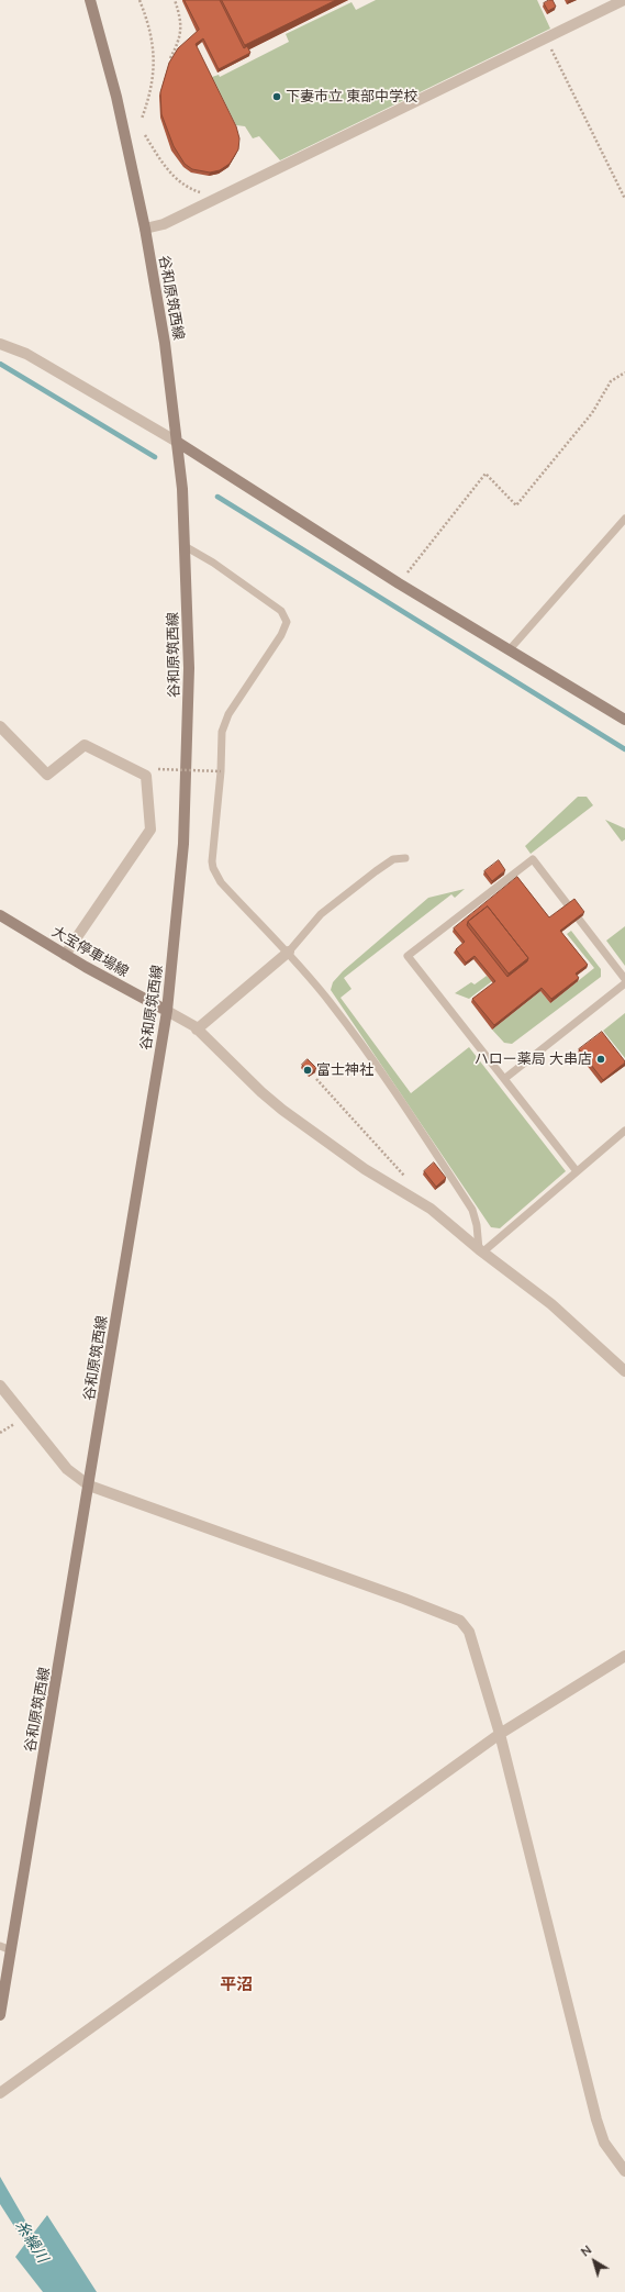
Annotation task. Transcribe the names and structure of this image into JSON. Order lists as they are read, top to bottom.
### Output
{
  "streets": {
    "main road": ["谷和原筑西線", "大宝停車場線"]
  },
  "crossings": [
    ["谷和原筑西線", "大宝停車場線"]
  ],
  "districts": ["平沼"],
  "water": ["糸繰川"],
  "places": ["下妻市立 東部中学校", "ハロー薬局 大串店", "富士神社"],
  "north": "top left"
}
